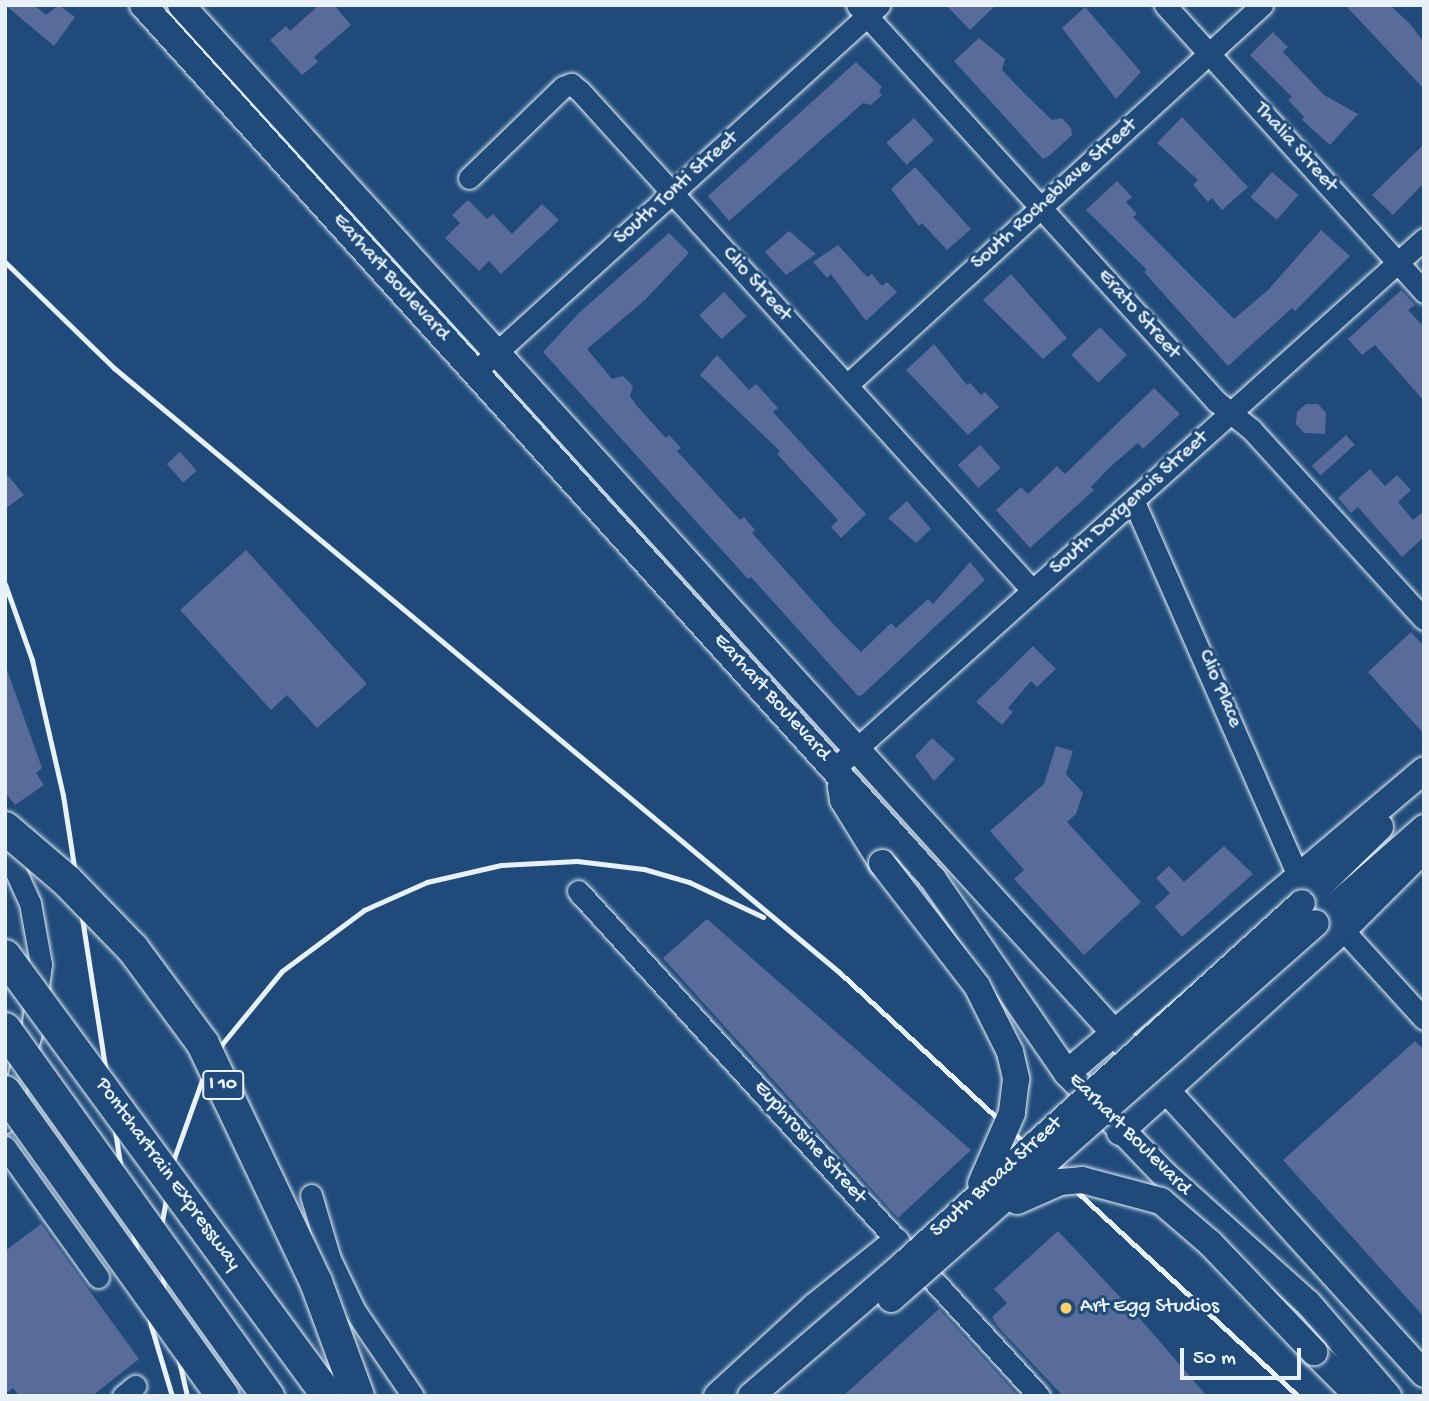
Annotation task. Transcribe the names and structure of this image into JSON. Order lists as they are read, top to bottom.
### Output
{
  "streets": {
    "highway": ["I 10", "Pontchartrain Expressway"],
    "main road": ["Earhart Boulevard", "South Broad Street"],
    "street": [
      "Thalia Street",
      "South Tonti Street",
      "South Rocheblave Street",
      "Clio Street",
      "Erato Street",
      "South Dorgenois Street",
      "Clio Place",
      "Euphrosine Street"
    ]
  },
  "crossings": [
    ["Thalia Street", "South Rocheblave Street"],
    ["Thalia Street", "South Dorgenois Street"],
    ["South Tonti Street", "Earhart Boulevard"],
    ["South Tonti Street", "Clio Street"],
    ["South Tonti Street", "Erato Street"],
    ["South Rocheblave Street", "Clio Street"],
    ["South Rocheblave Street", "Erato Street"],
    ["Earhart Boulevard", "South Dorgenois Street"],
    ["Clio Street", "South Dorgenois Street"],
    ["Erato Street", "South Dorgenois Street"],
    ["South Dorgenois Street", "Clio Place"]
  ],
  "places": ["Art Egg Studios"],
  "scale_bar": "50 m"
}
